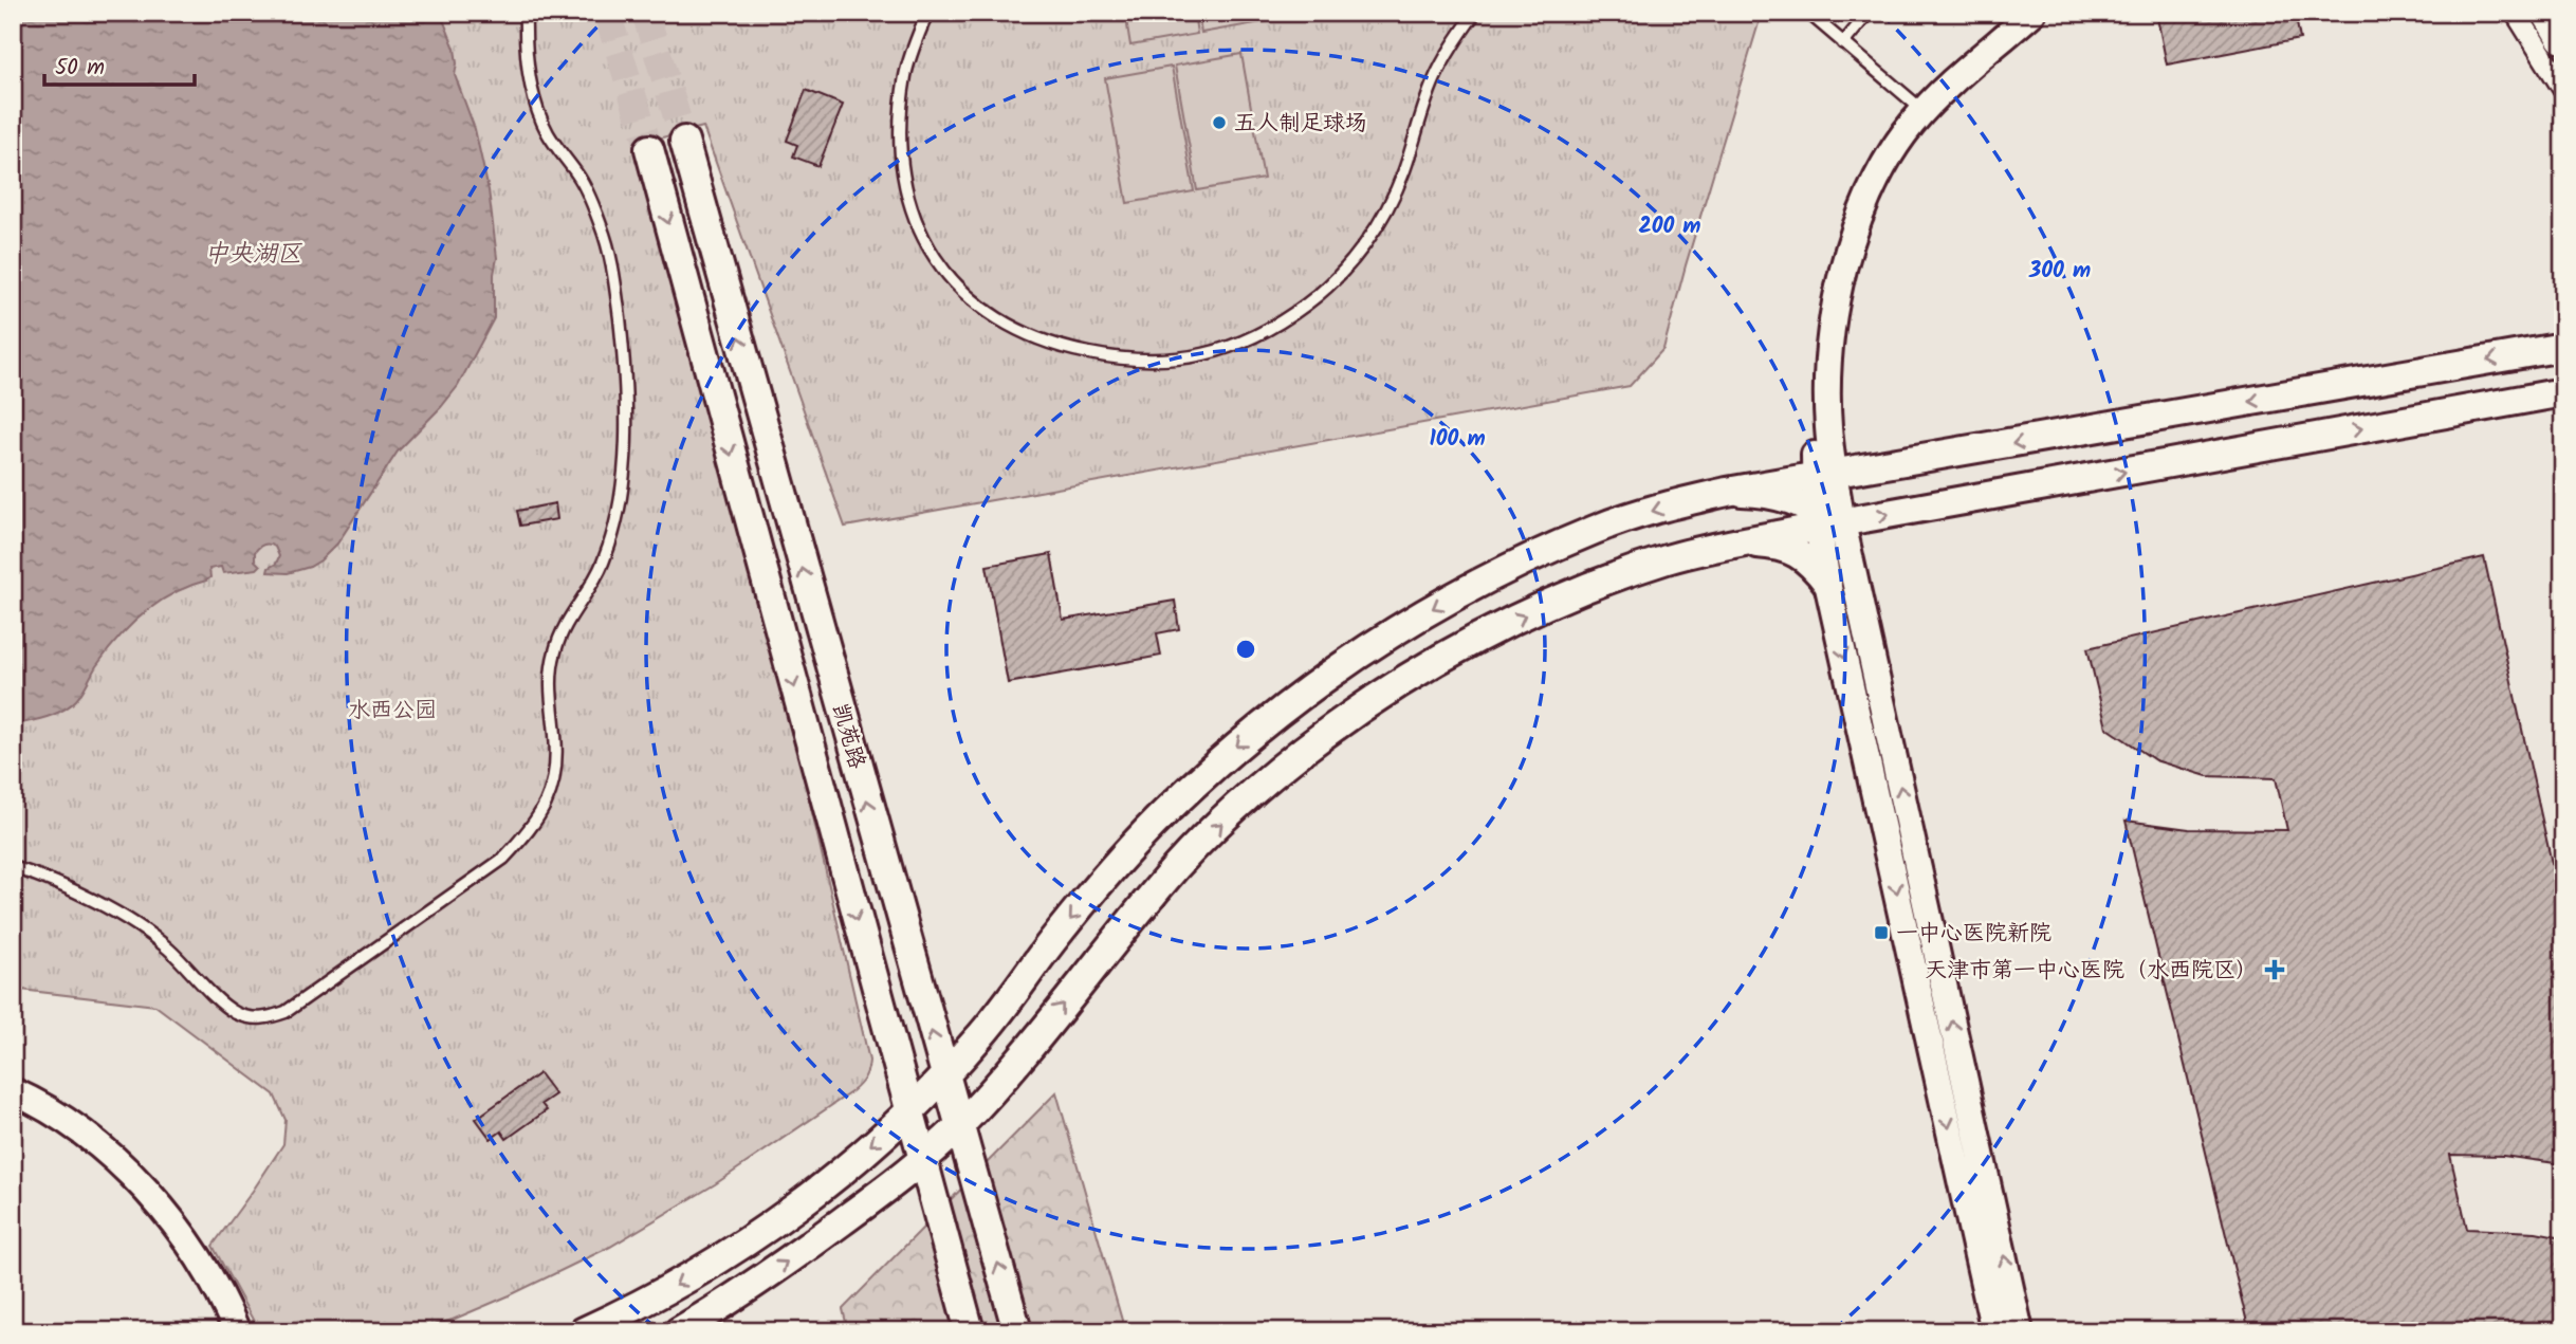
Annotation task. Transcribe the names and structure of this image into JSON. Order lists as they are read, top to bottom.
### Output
{
  "streets": {
    "main road": ["凯苑路"]
  },
  "water": ["中央湖区"],
  "parks": ["水西公园"],
  "places": {
    "other": ["五人制足球场"],
    "transit": ["一中心医院新院"],
    "health": ["天津市第一中心医院（水西院区）"]
  },
  "scale_bar": "50 m",
  "rings": ["200 m", "300 m", "100 m"]
}
